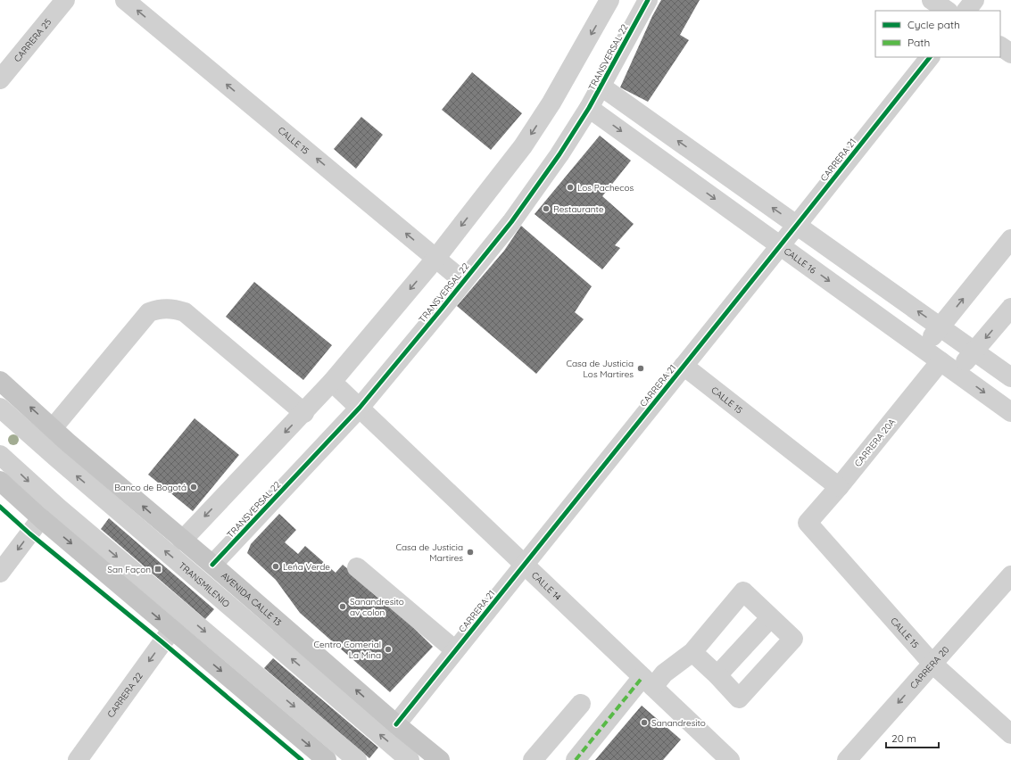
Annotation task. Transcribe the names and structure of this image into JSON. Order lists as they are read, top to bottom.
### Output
{
  "streets": {
    "main road": ["AVENIDA CALLE 13"],
    "street": [
      "CARRERA 25",
      "TRANSVERSAL 22",
      "CALLE 15",
      "CARRERA 21",
      "CALLE 16",
      "CARRERA 20A",
      "TRANSMILENIO",
      "CALLE 14",
      "CARRERA 20",
      "CARRERA 22"
    ]
  },
  "crossings": [
    ["TRANSVERSAL 22", "CALLE 15"],
    ["TRANSVERSAL 22", "CALLE 16"],
    ["TRANSVERSAL 22", "CALLE 14"],
    ["TRANSVERSAL 22", "AVENIDA CALLE 13"],
    ["CALLE 15", "CARRERA 21"],
    ["CALLE 15", "CARRERA 20A"],
    ["CALLE 15", "CARRERA 20"],
    ["CARRERA 21", "CALLE 16"],
    ["CARRERA 21", "CALLE 14"],
    ["CARRERA 21", "AVENIDA CALLE 13"],
    ["CALLE 16", "CARRERA 20A"]
  ],
  "one_way": ["CALLE 15"],
  "places": {
    "other": [
      "Los Pachecos",
      "Restaurante",
      "Casa de Justicia Los Martires",
      "Banco de Bogotá",
      "Casa de Justicia Martires",
      "Leńa Verde",
      "Sanandresito av colon",
      "Centro Comerial La Mina",
      "Sanandresito"
    ],
    "transit": ["San Façon"]
  },
  "legend": ["Cycle path", "Path"],
  "scale_bar": "20 m"
}
